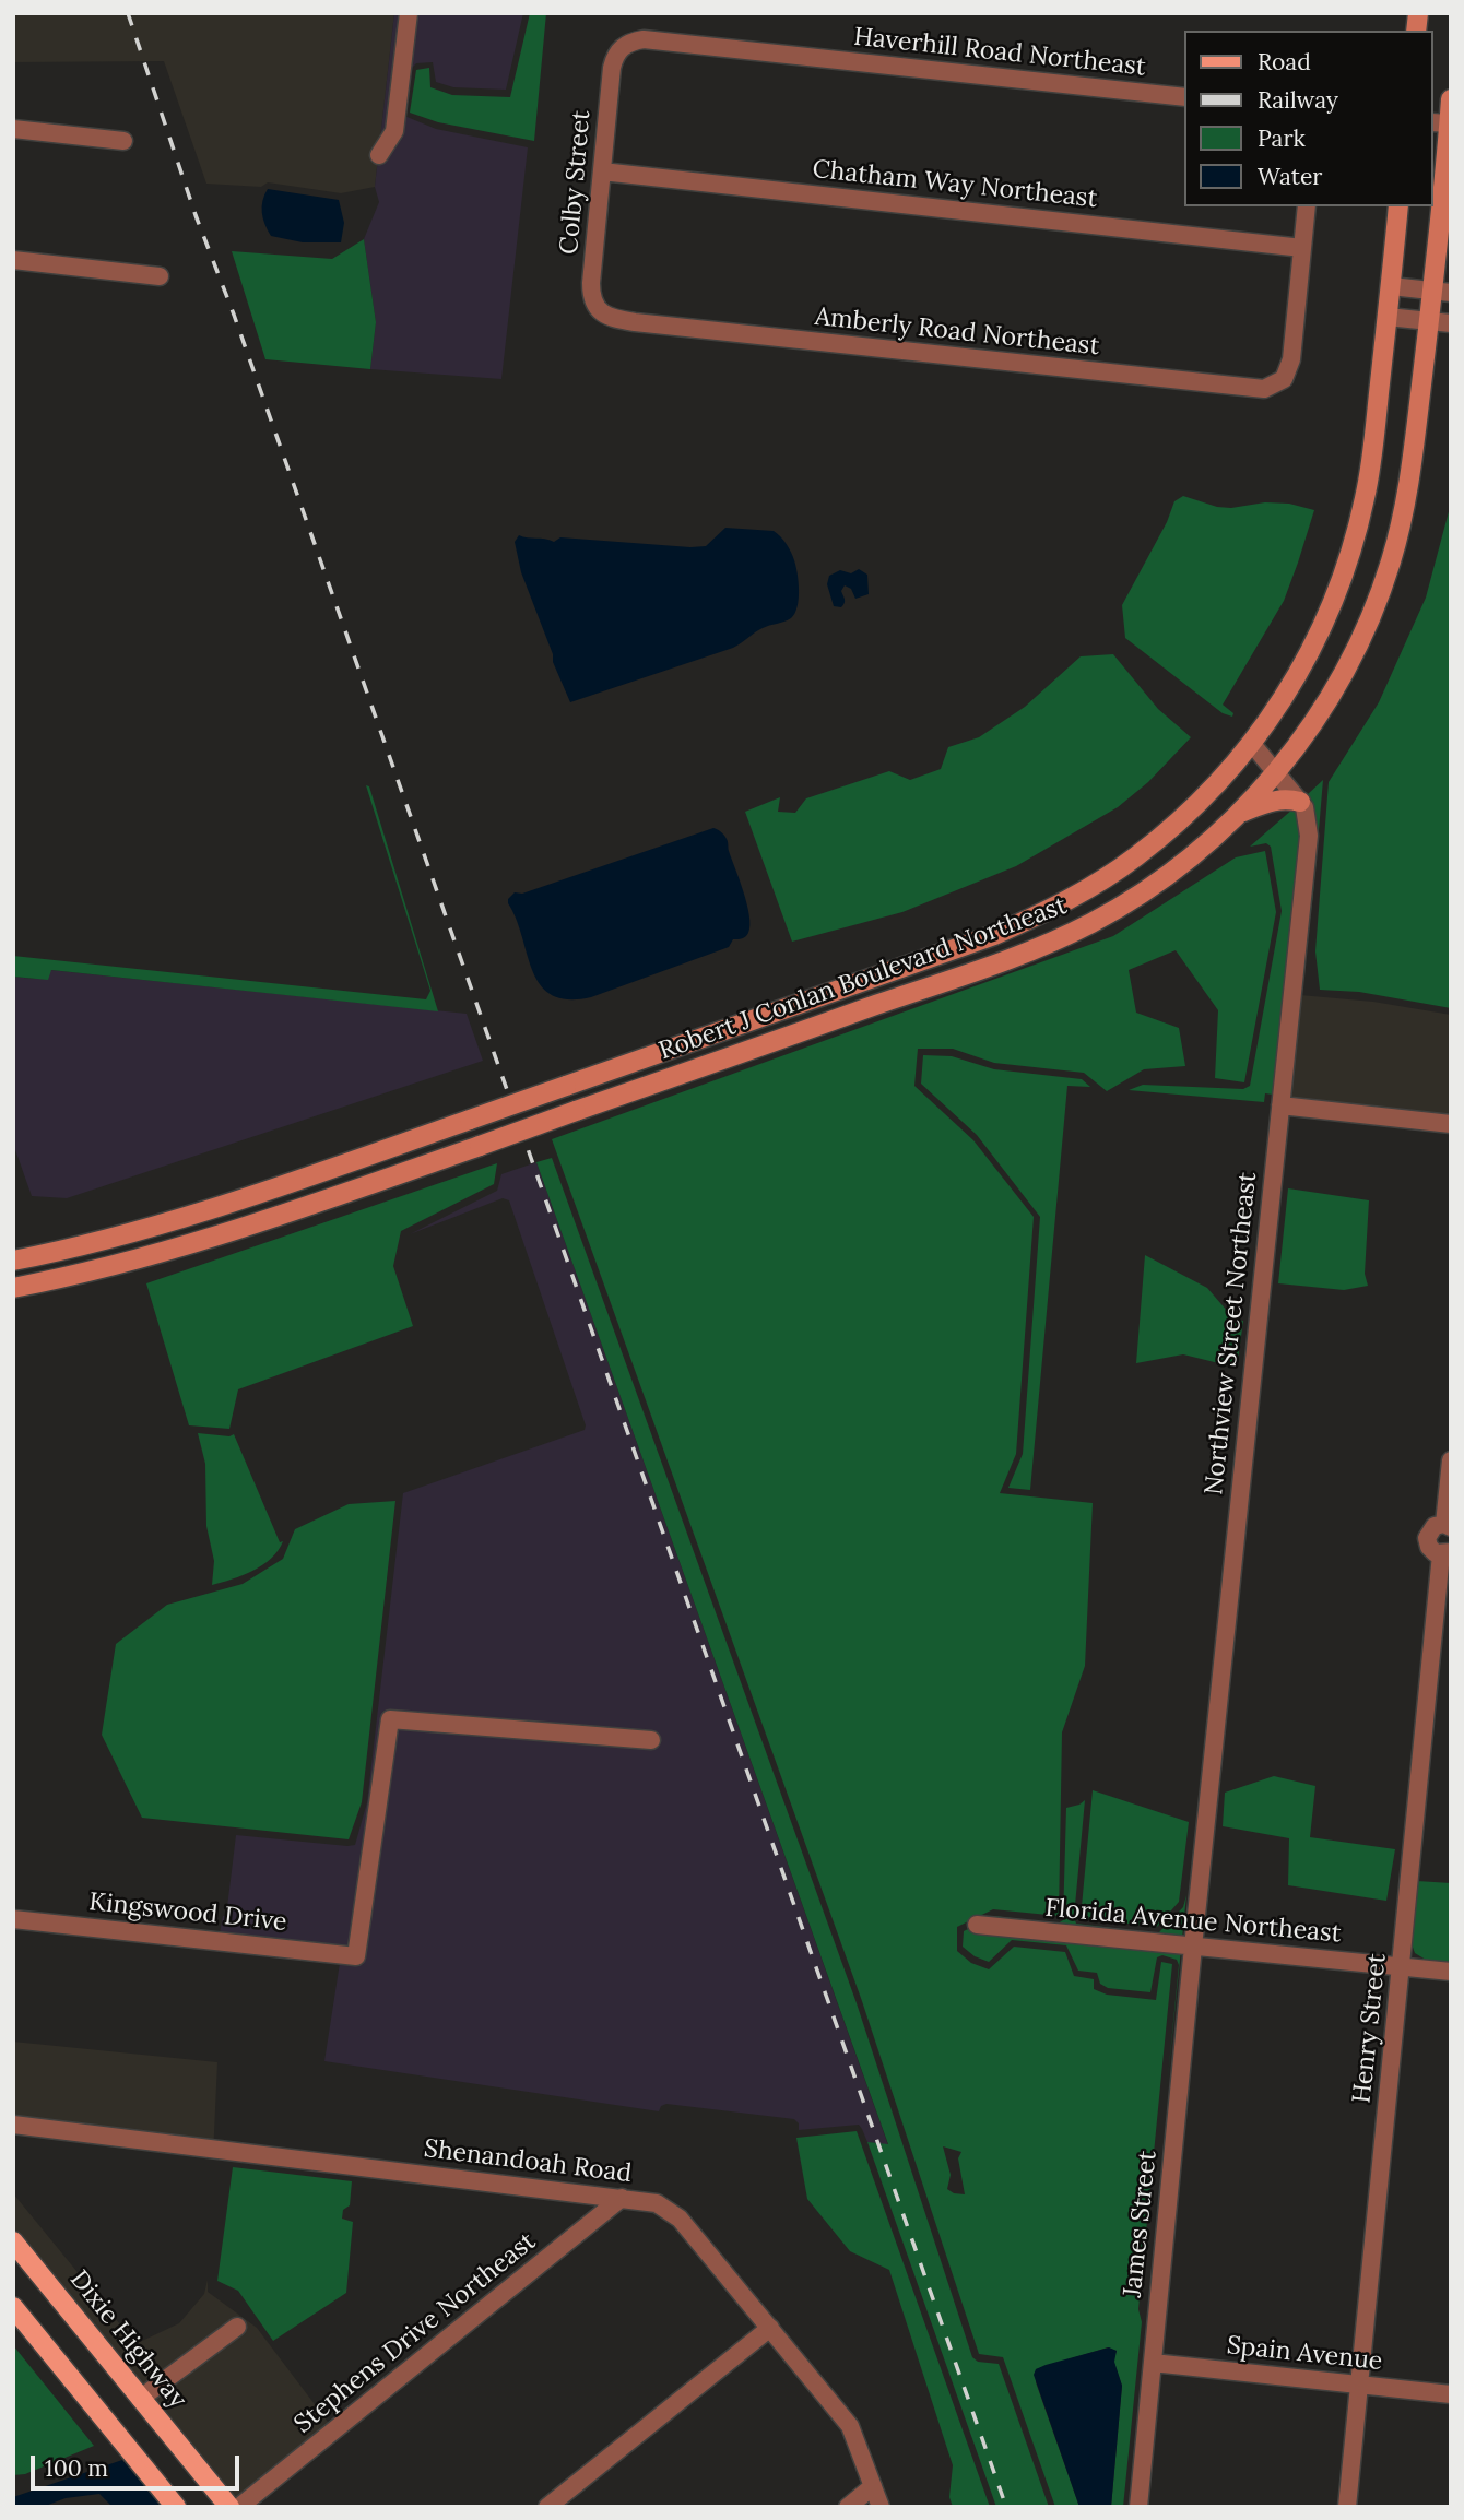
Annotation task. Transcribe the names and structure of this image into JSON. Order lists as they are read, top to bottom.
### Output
{
  "streets": {
    "main road": ["Robert J Conlan Boulevard Northeast", "Dixie Highway"],
    "street": [
      "Haverhill Road Northeast",
      "Colby Street",
      "Chatham Way Northeast",
      "Amberly Road Northeast",
      "Northview Street Northeast",
      "Kingswood Drive",
      "Florida Avenue Northeast",
      "Henry Street",
      "Shenandoah Road",
      "James Street",
      "Stephens Drive Northeast",
      "Spain Avenue"
    ]
  },
  "crossings": [
    ["Haverhill Road Northeast", "Colby Street"],
    ["Colby Street", "Chatham Way Northeast"],
    ["Colby Street", "Amberly Road Northeast"],
    ["Chatham Way Northeast", "Amberly Road Northeast"],
    ["Robert J Conlan Boulevard Northeast", "Northview Street Northeast"],
    ["Northview Street Northeast", "Florida Avenue Northeast"],
    ["Northview Street Northeast", "James Street"],
    ["Florida Avenue Northeast", "Henry Street"],
    ["Florida Avenue Northeast", "James Street"],
    ["Henry Street", "Spain Avenue"],
    ["Shenandoah Road", "Stephens Drive Northeast"],
    ["James Street", "Spain Avenue"]
  ],
  "legend": [
    "Road",
    "Railway",
    "Park",
    "Water"
  ],
  "scale_bar": "100 m"
}
